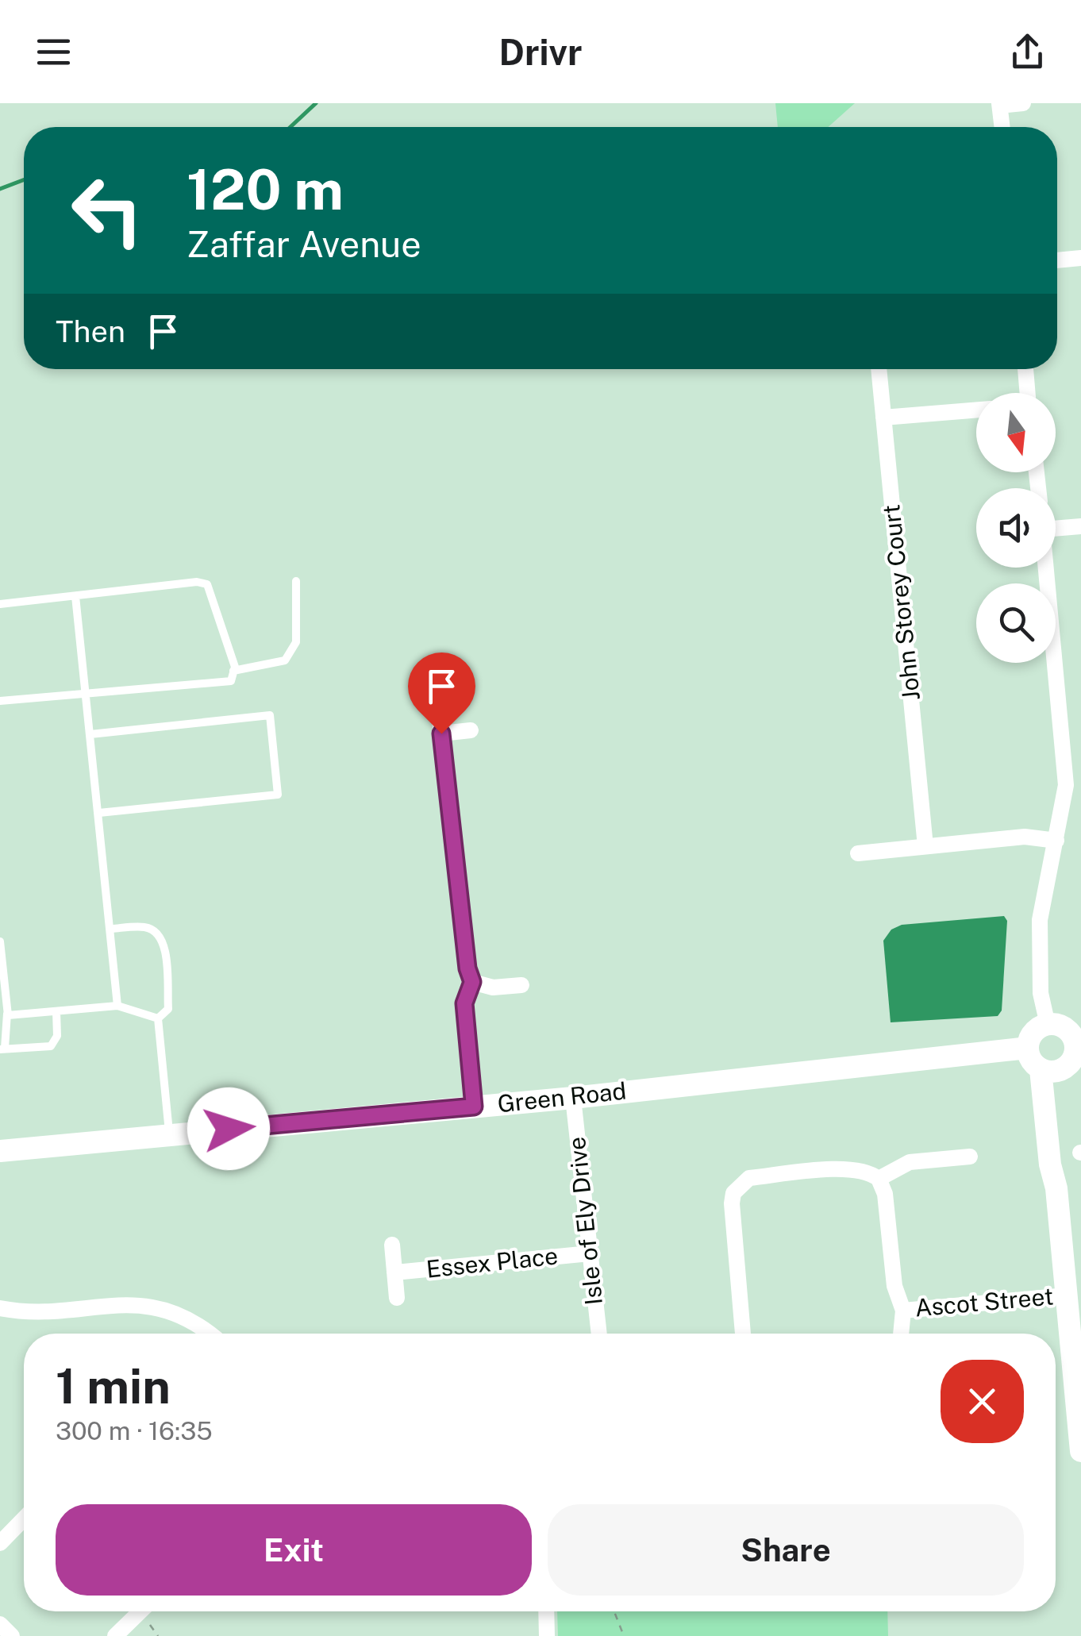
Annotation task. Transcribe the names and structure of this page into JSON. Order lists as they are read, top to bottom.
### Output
{
  "streets": {
    "street": [
      "John Storey Court",
      "Green Road",
      "Isle of Ely Drive",
      "Essex Place",
      "Ascot Street"
    ]
  },
  "crossings": [
    ["Green Road", "Isle of Ely Drive"],
    ["Isle of Ely Drive", "Essex Place"]
  ],
  "north": "bottom",
  "page": {
    "header": "Drivr",
    "turn": ["120 m", "Zaffar Avenue"],
    "then": "Then",
    "heading": ["1 min", "300 m · 16:35"],
    "buttons": ["Exit", "Share"]
  }
}
